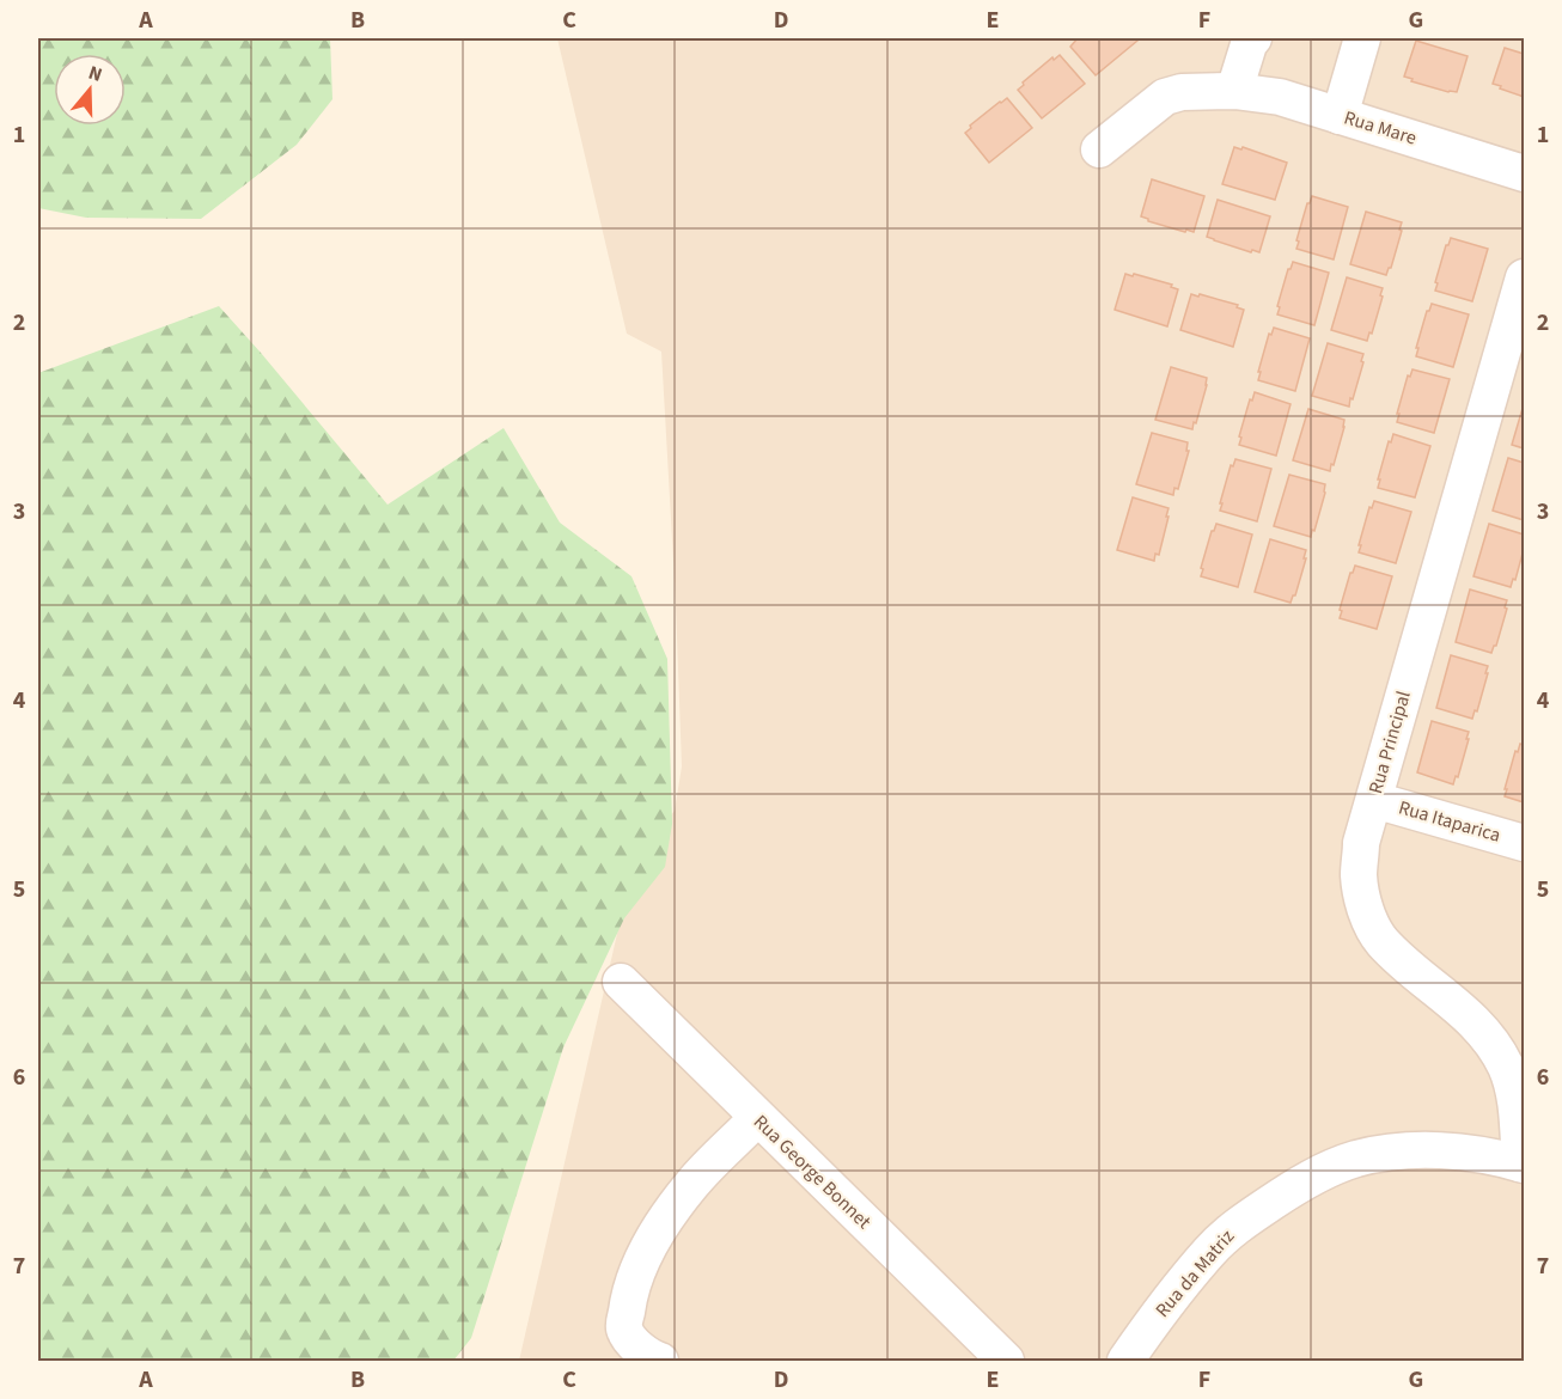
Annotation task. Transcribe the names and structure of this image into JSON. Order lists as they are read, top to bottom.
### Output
{
  "streets": {
    "street": [
      "Rua Mare",
      "Rua Principal",
      "Rua Itaparica",
      "Rua George Bonnet",
      "Rua da Matriz"
    ]
  },
  "crossings": [
    ["Rua Principal", "Rua Itaparica"],
    ["Rua Principal", "Rua da Matriz"]
  ],
  "north": "top",
  "grid": {
    "columns": [
      "A",
      "B",
      "C",
      "D",
      "E",
      "F",
      "G"
    ],
    "rows": [
      "1",
      "2",
      "3",
      "4",
      "5",
      "6",
      "7"
    ]
  }
}
